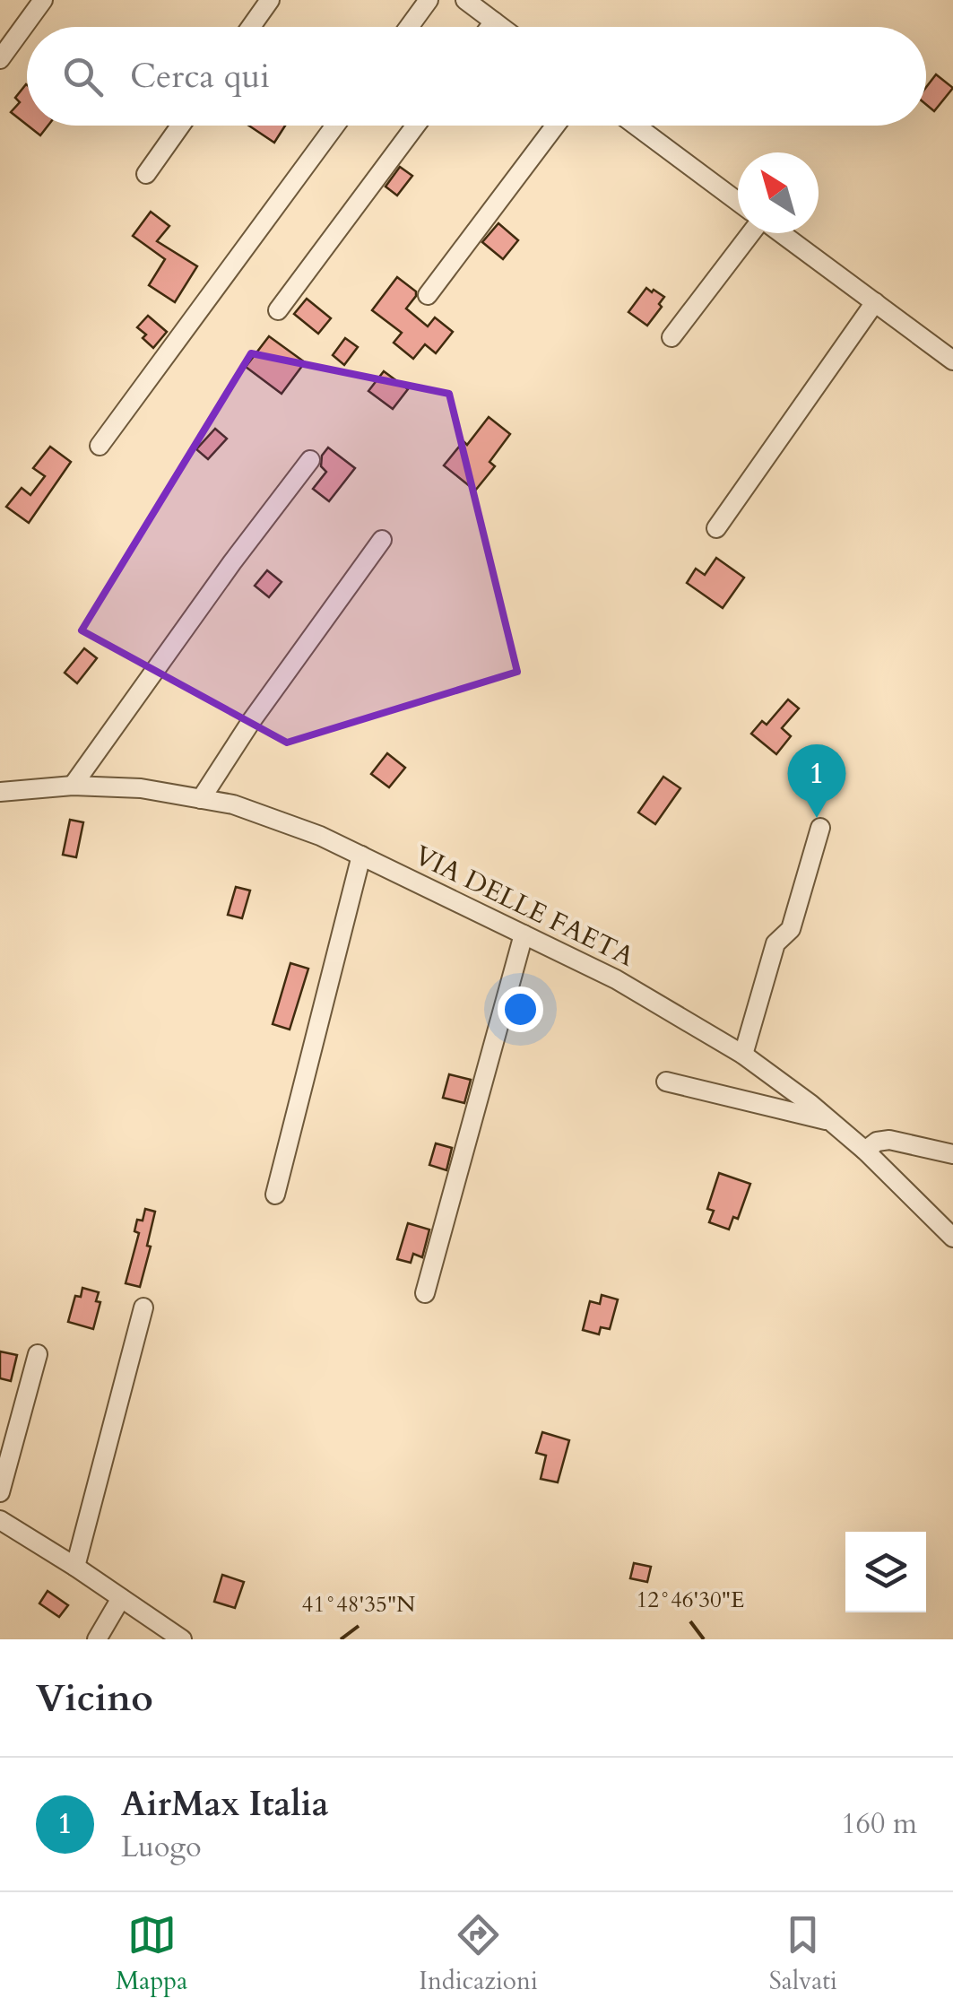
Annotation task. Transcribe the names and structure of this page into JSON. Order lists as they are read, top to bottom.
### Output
{
  "streets": {
    "street": ["VIA DELLE FAETA"]
  },
  "north": "top left",
  "page": {
    "search": "Cerca qui",
    "pins": "1",
    "heading": "Vicino",
    "list": [
      {
        "mark": "1",
        "name": "AirMax Italia",
        "note": "Luogo",
        "value": "160 m"
      }
    ],
    "nav": ["Mappa", "Indicazioni", "Salvati"]
  },
  "coordinates": ["12°46'30\"E", "41°48'35\"N"]
}
